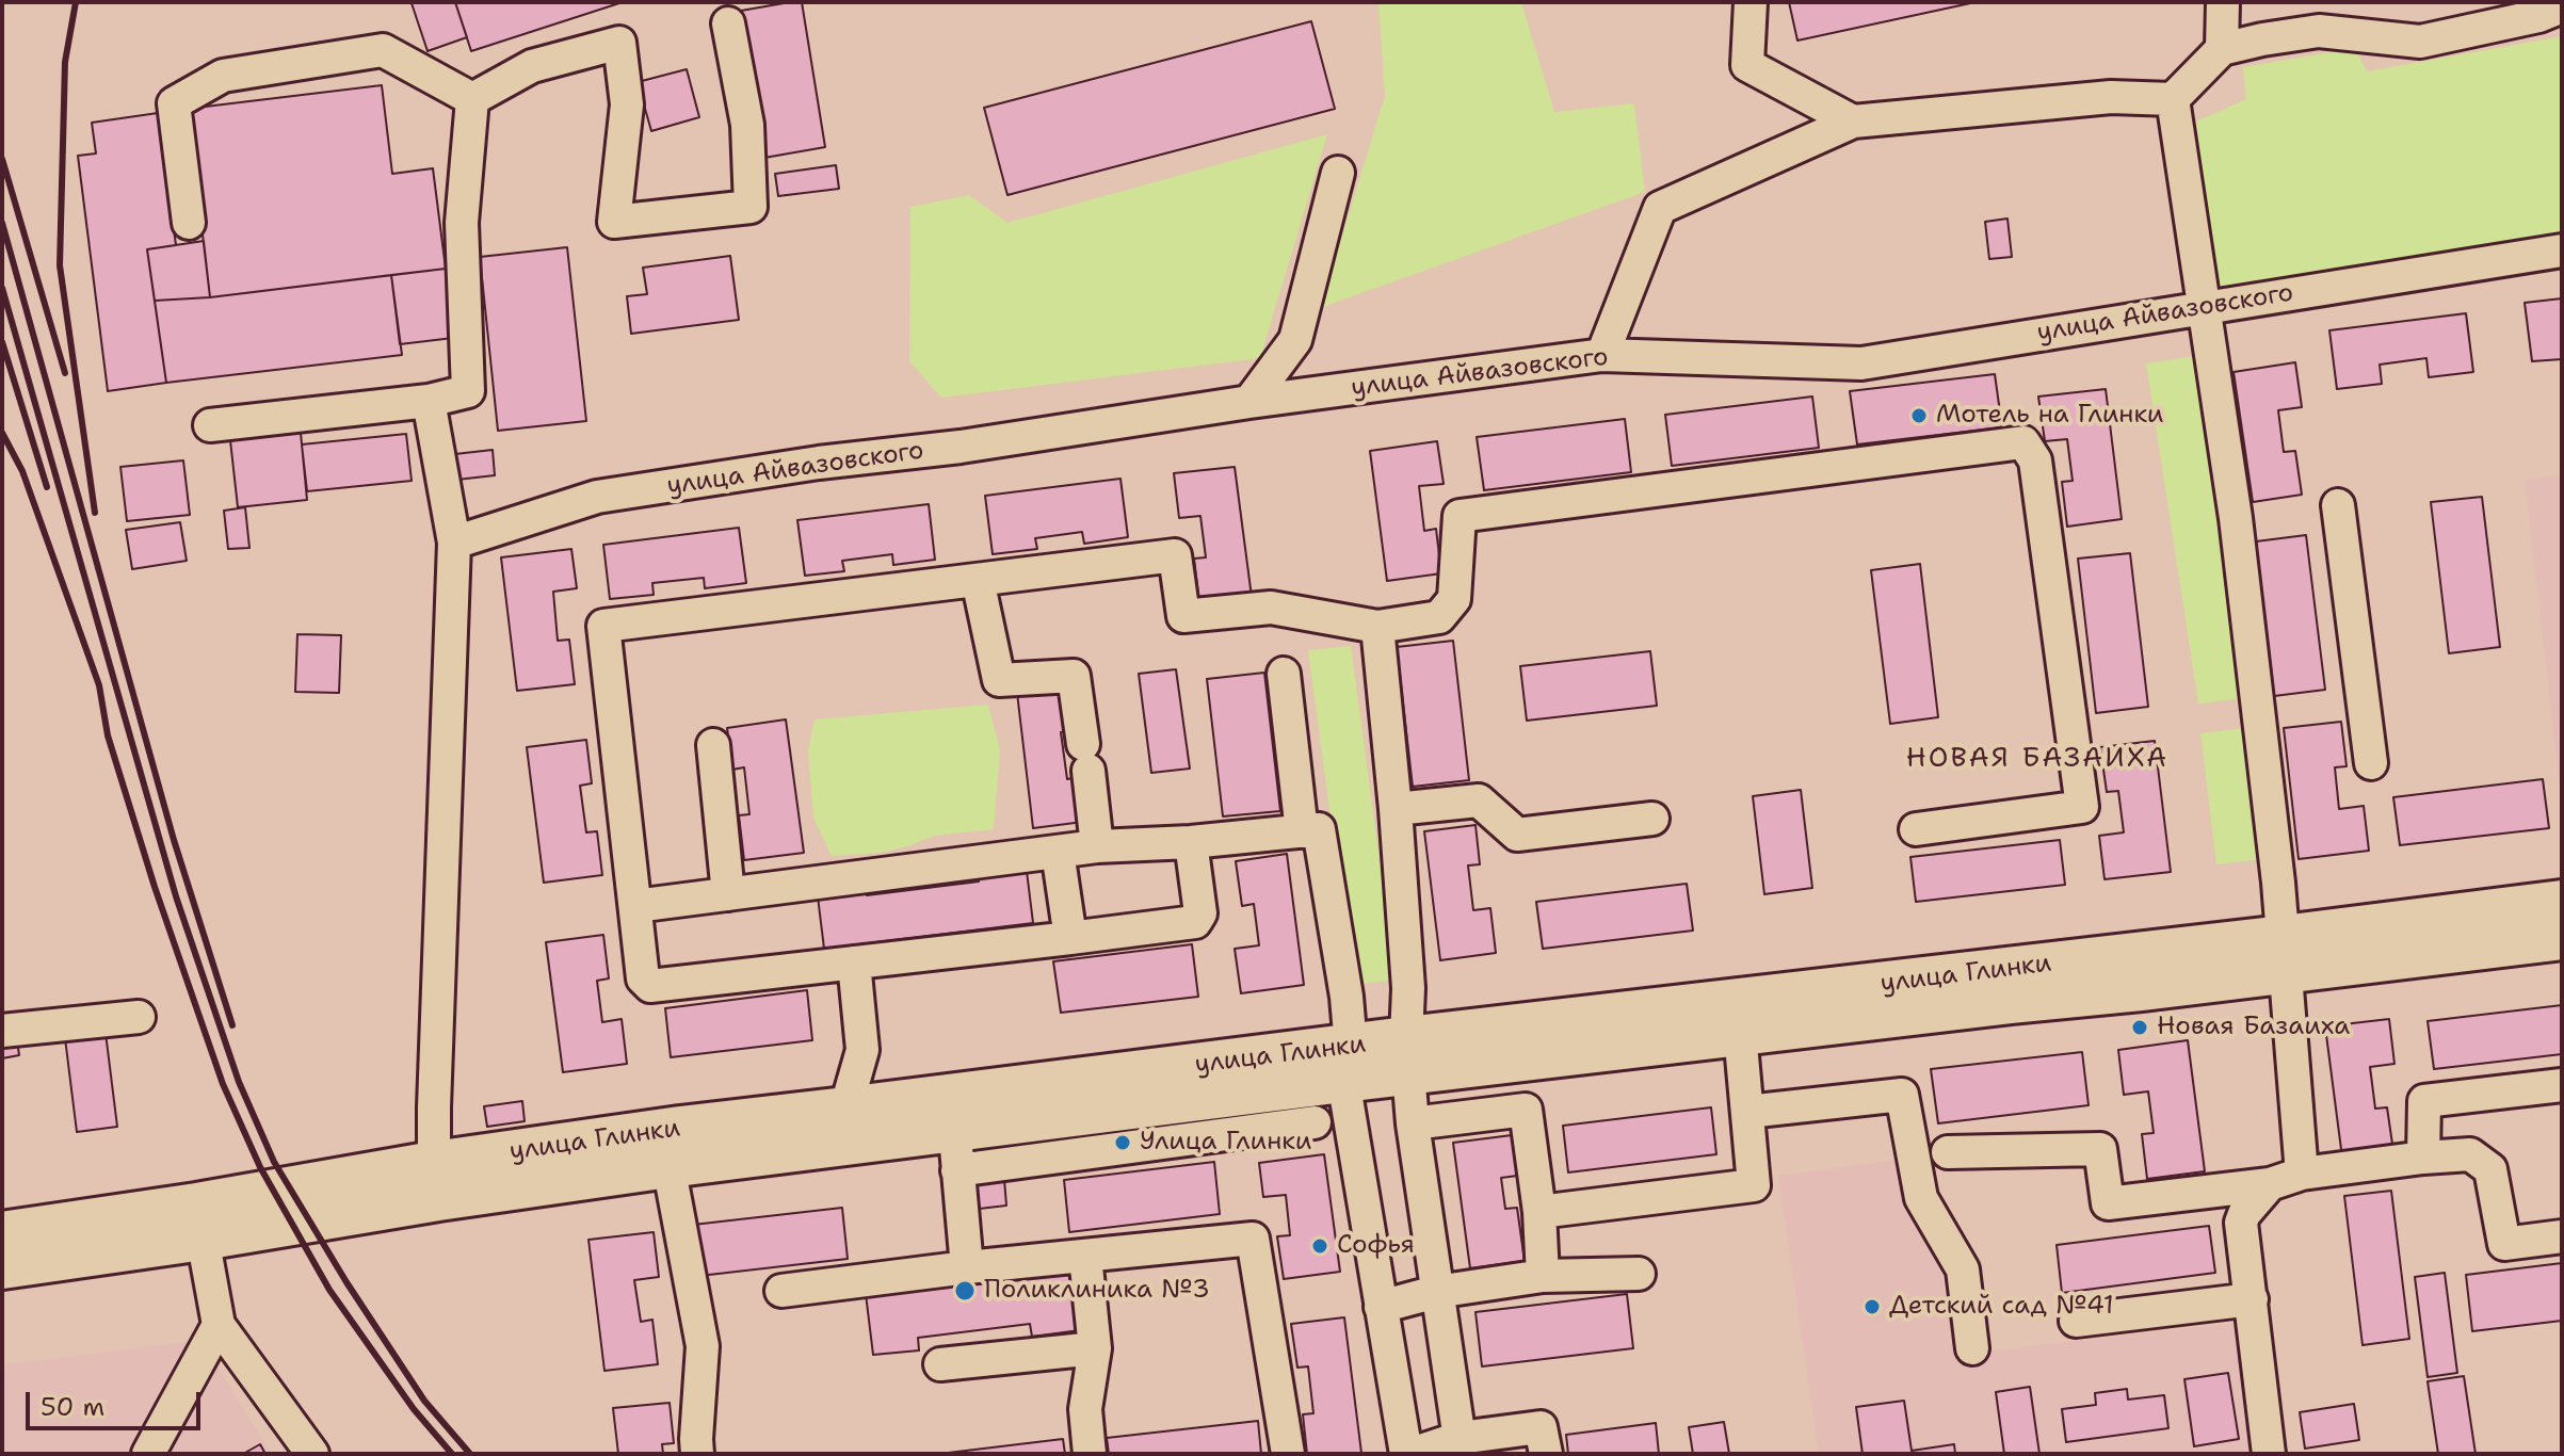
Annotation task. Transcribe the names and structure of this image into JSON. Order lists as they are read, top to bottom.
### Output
{
  "streets": {
    "highway": ["улица Глинки"],
    "street": ["улица Айвазовского"]
  },
  "districts": ["НОВАЯ БАЗАИХА"],
  "places": [
    "Мотель на Глинки",
    "Новая Базаиха",
    "Улица Глинки",
    "Софья",
    "Поликлиника №3",
    "Детский сад №41"
  ],
  "scale_bar": "50 m"
}
